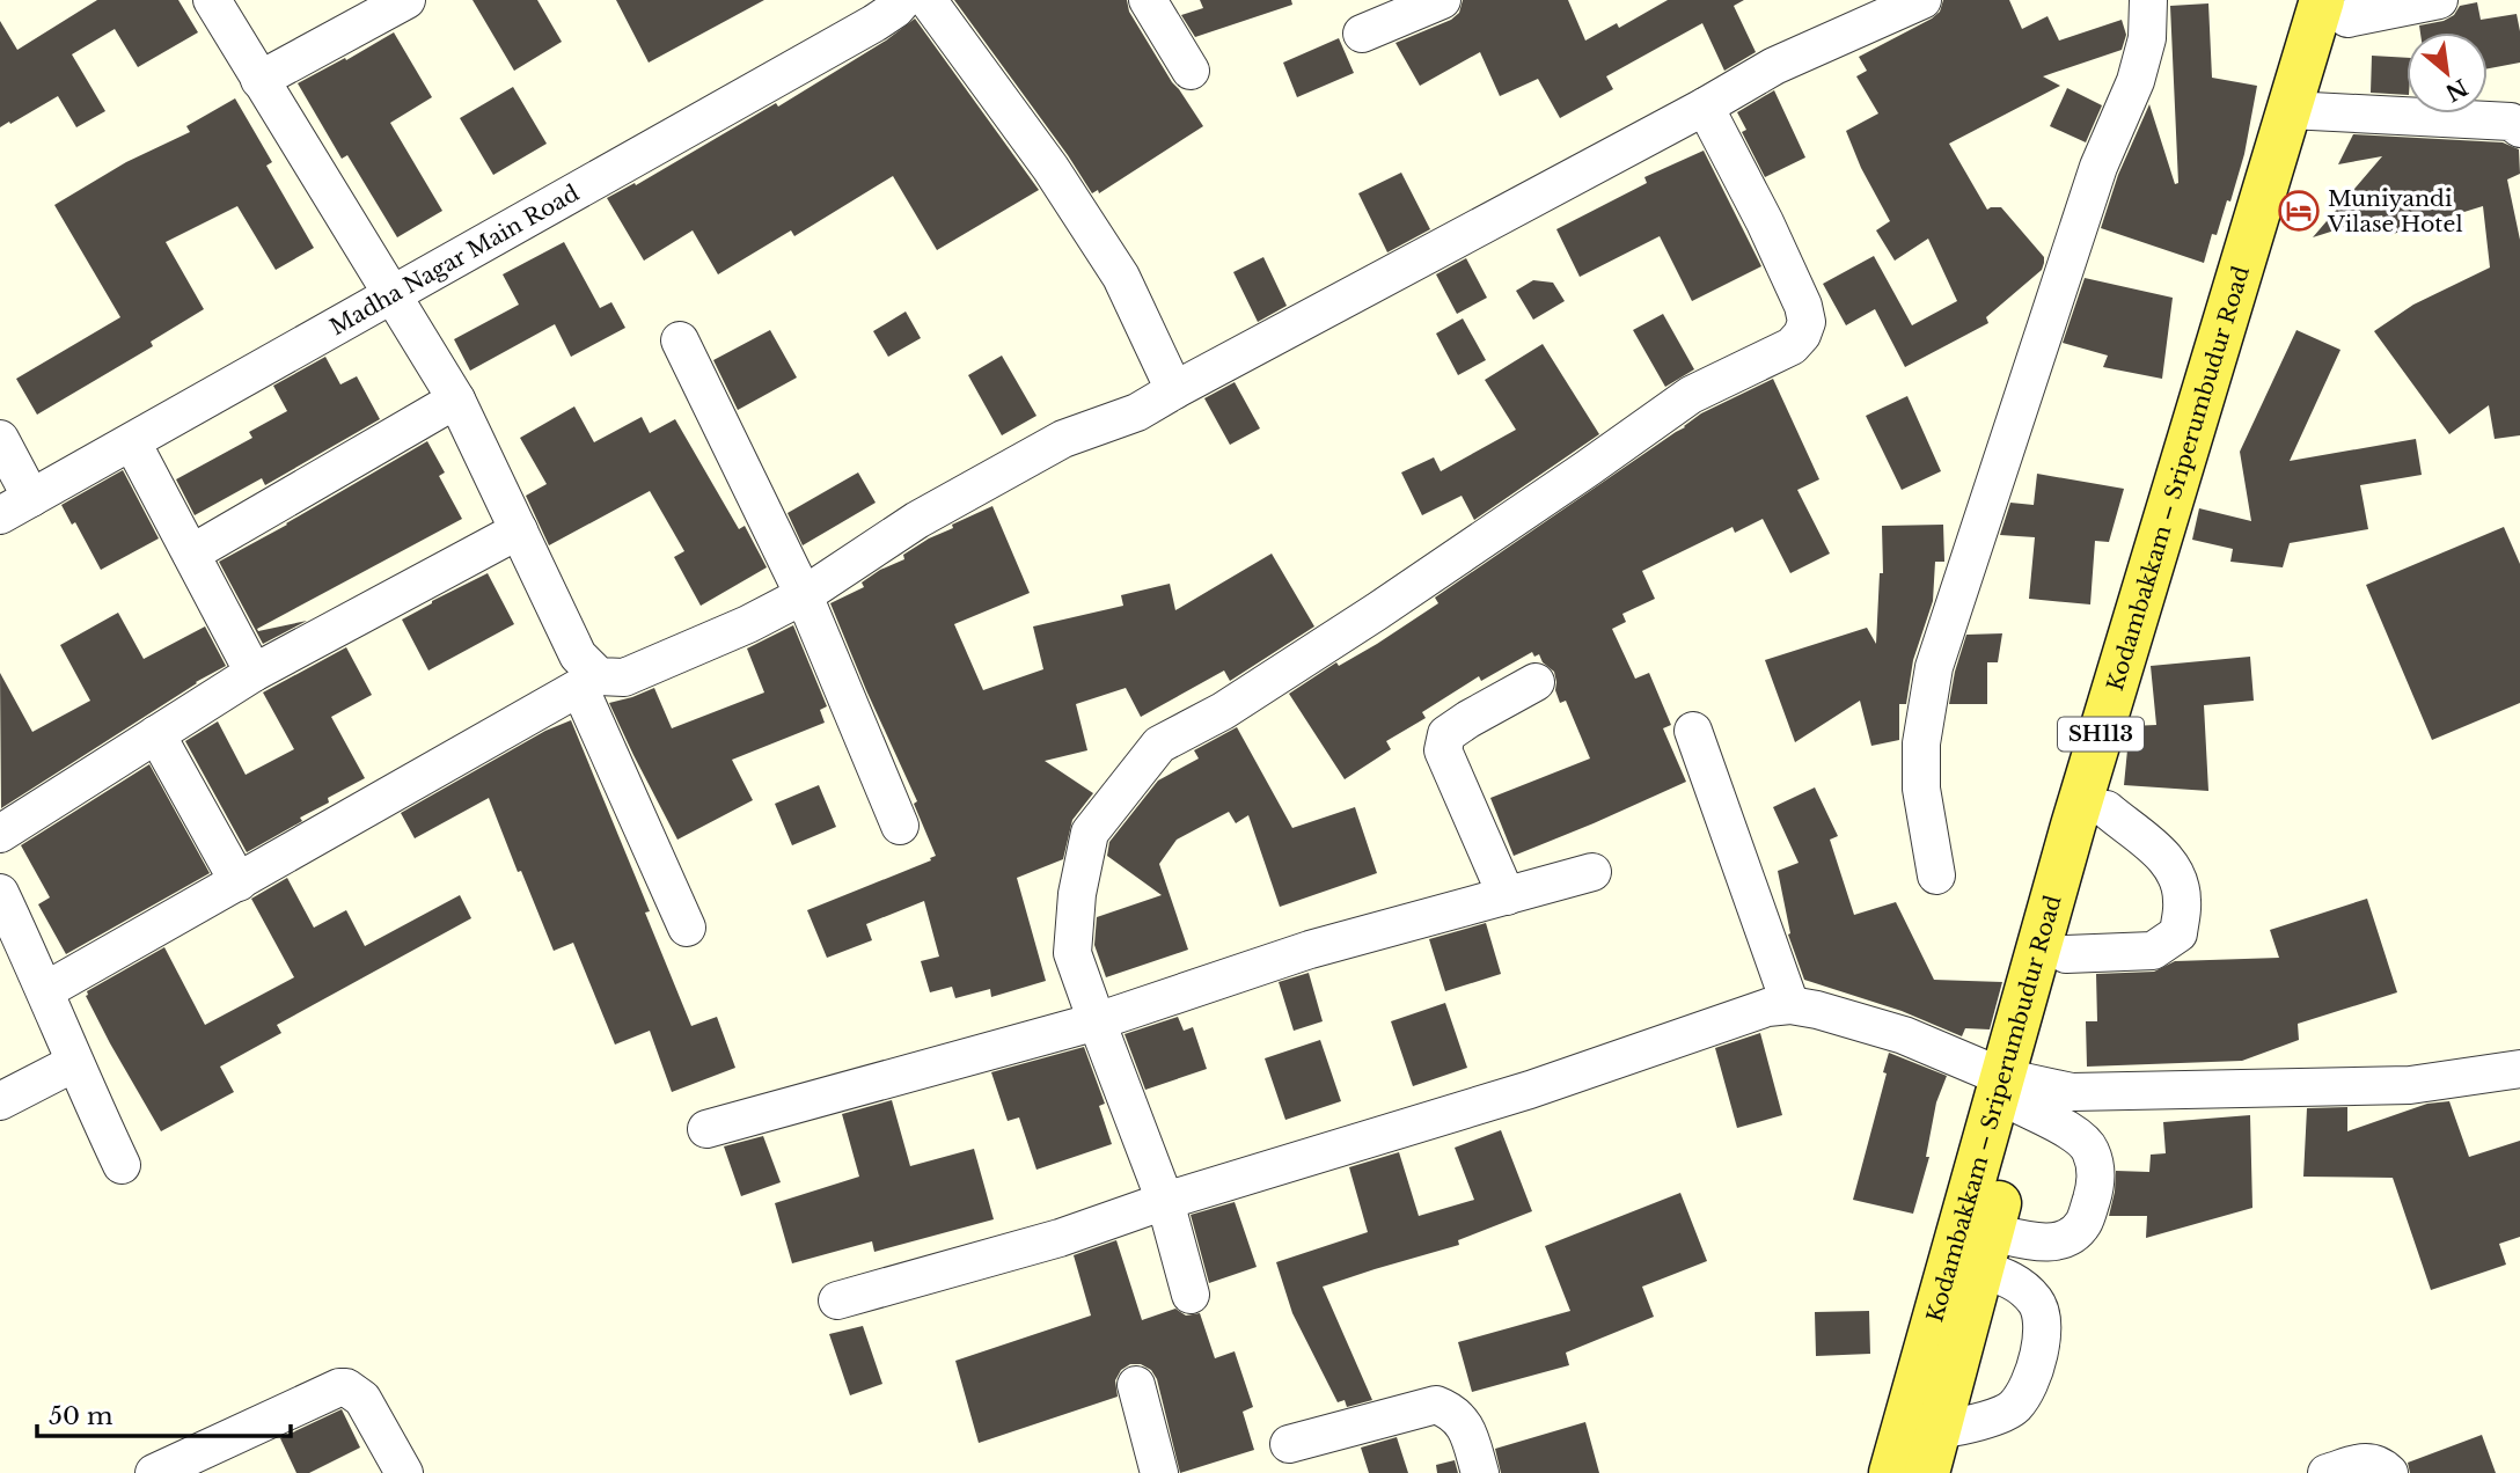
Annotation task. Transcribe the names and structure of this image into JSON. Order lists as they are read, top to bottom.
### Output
{
  "streets": {
    "main road": ["Kodambakkam – Sriperumbudur Road", "SH113"],
    "street": ["Madha Nagar Main Road"]
  },
  "places": {
    "hotel": ["Muniyandi Vilase Hotel"]
  },
  "scale_bar": "50 m",
  "north": "bottom right"
}
